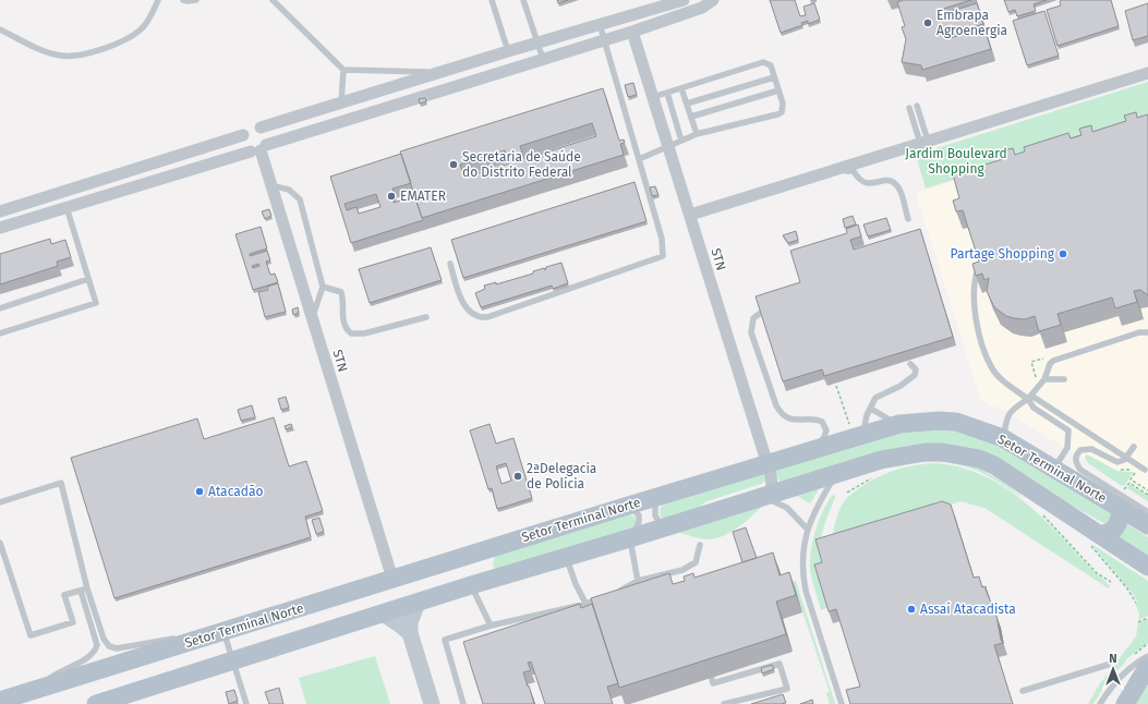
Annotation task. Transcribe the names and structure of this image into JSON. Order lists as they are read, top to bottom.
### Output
{
  "streets": {
    "main road": ["Setor Terminal Norte"],
    "street": ["STN"]
  },
  "crossings": [
    ["STN", "Setor Terminal Norte"]
  ],
  "parks": ["Jardim Boulevard Shopping"],
  "places": [
    "Embrapa Agroenergia",
    "Secretaria de Saúde do Distrito Federal",
    "EMATER",
    "Partage Shopping",
    "2ªDelegacia de Polícia",
    "Atacadão",
    "Assaí Atacadista"
  ],
  "north": "top"
}
